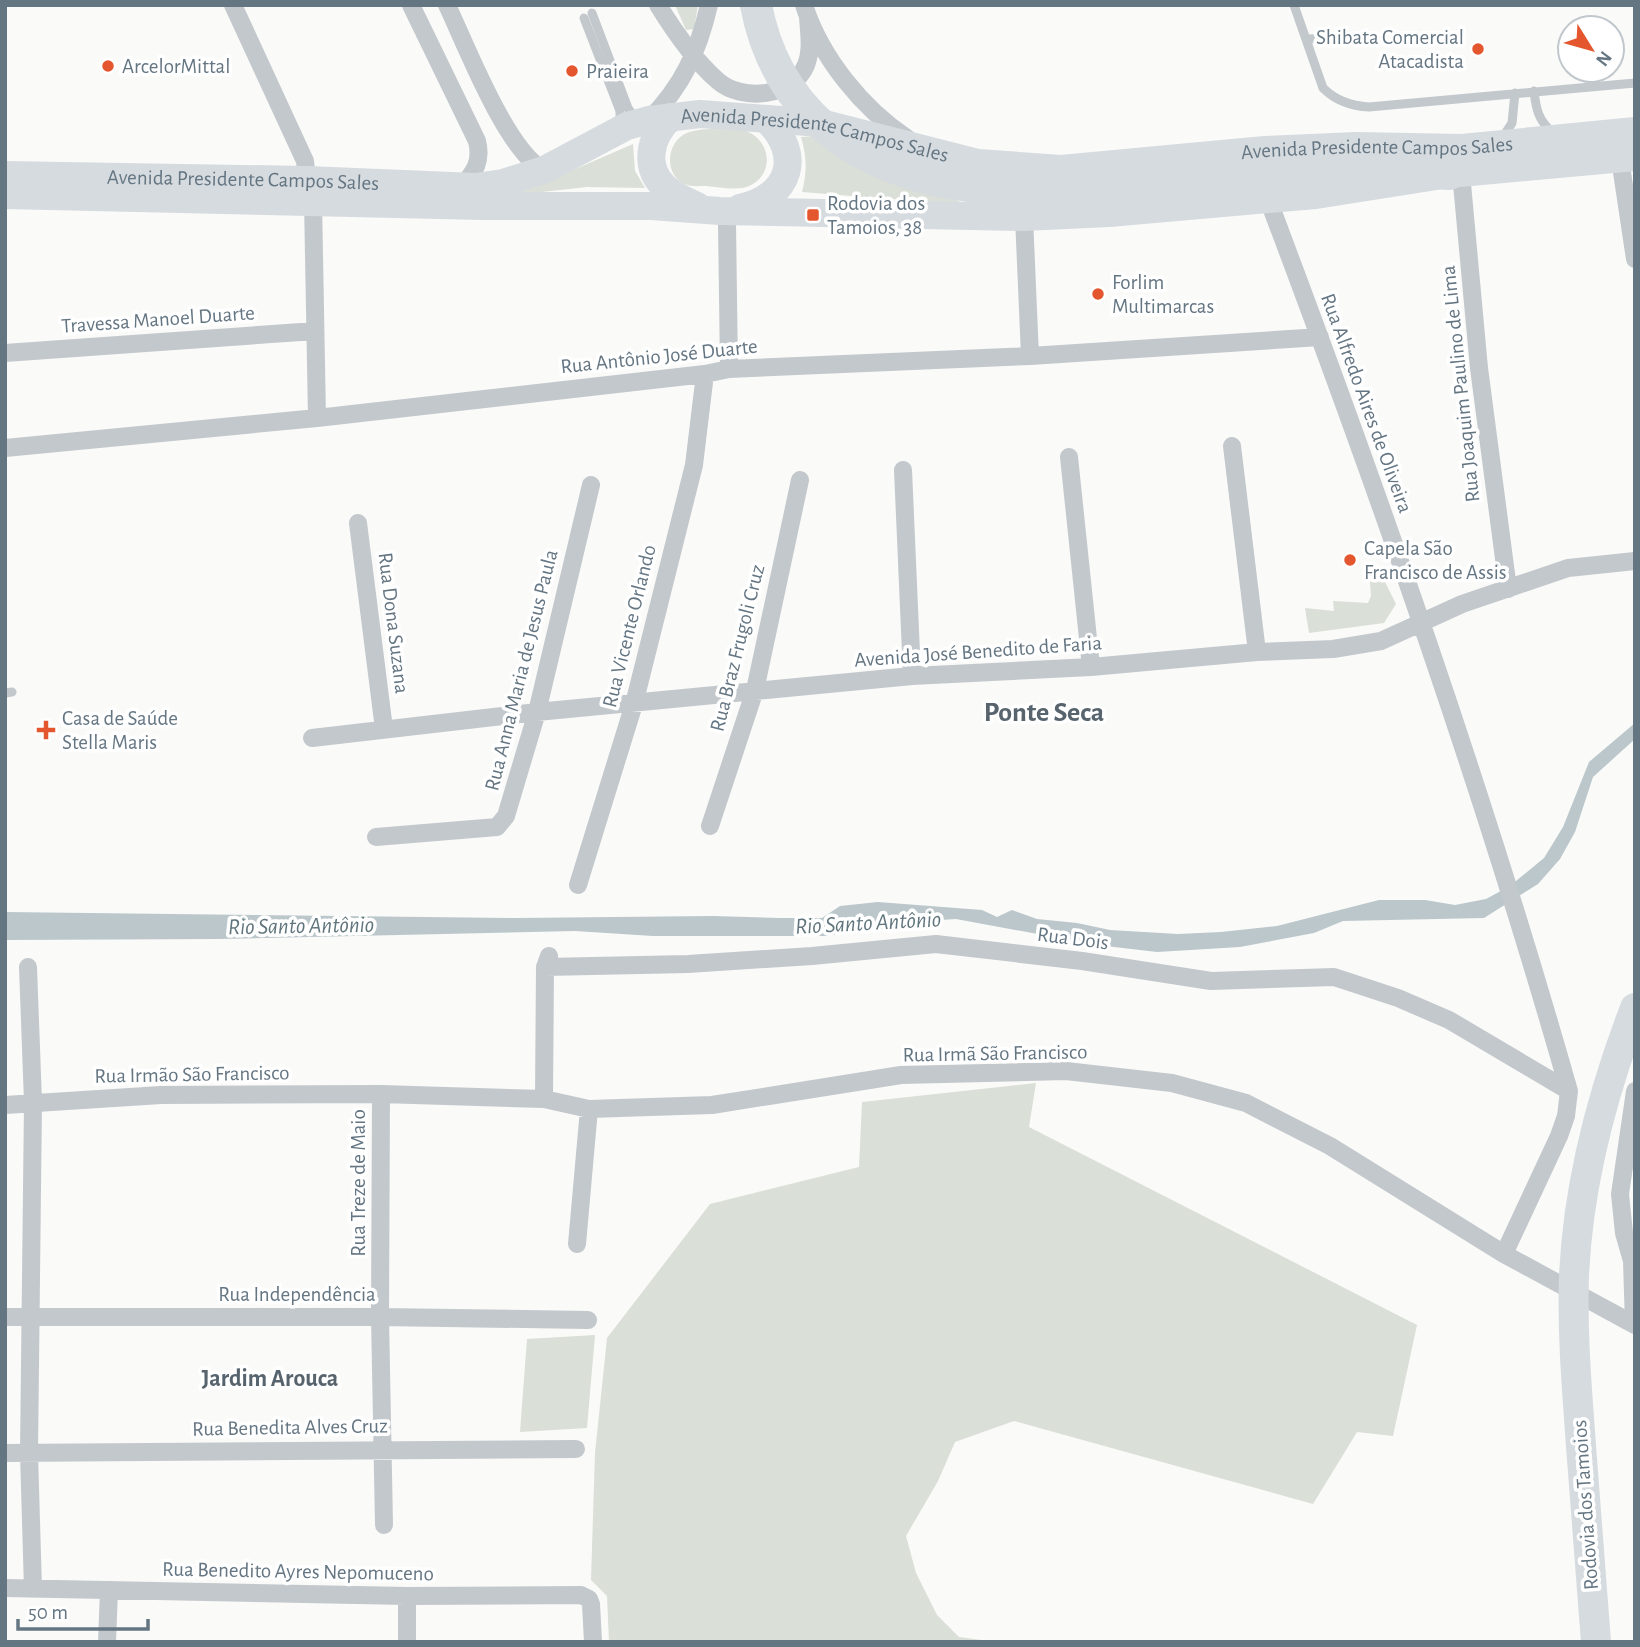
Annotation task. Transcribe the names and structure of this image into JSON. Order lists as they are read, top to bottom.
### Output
{
  "streets": {
    "highway": ["Rodovia dos Tamoios"],
    "main road": ["Avenida Presidente Campos Sales"],
    "street": [
      "Travessa Manoel Duarte",
      "Rua Antônio José Duarte",
      "Rua Joaquim Paulino de Lima",
      "Rua Alfredo Aires de Oliveira",
      "Rua Dona Suzana",
      "Rua Vicente Orlando",
      "Rua Braz Frugoli Cruz",
      "Avenida José Benedito de Faria",
      "Rua Anna Maria de Jesus Paula",
      "Rua Dois",
      "Rua Irmã São Francisco",
      "Rua Irmão São Francisco",
      "Rua Treze de Maio",
      "Rua Independência",
      "Rua Benedita Alves Cruz",
      "Rua Benedito Ayres Nepomuceno"
    ]
  },
  "crossings": [
    ["Avenida Presidente Campos Sales", "Rua Joaquim Paulino de Lima"],
    ["Avenida Presidente Campos Sales", "Rua Alfredo Aires de Oliveira"],
    ["Rua Antônio José Duarte", "Rua Alfredo Aires de Oliveira"],
    ["Rua Antônio José Duarte", "Rua Vicente Orlando"],
    ["Rua Joaquim Paulino de Lima", "Avenida José Benedito de Faria"],
    ["Rua Alfredo Aires de Oliveira", "Avenida José Benedito de Faria"],
    ["Rua Alfredo Aires de Oliveira", "Rua Dois"],
    ["Rua Dona Suzana", "Avenida José Benedito de Faria"],
    ["Rua Vicente Orlando", "Avenida José Benedito de Faria"],
    ["Rua Braz Frugoli Cruz", "Avenida José Benedito de Faria"],
    ["Avenida José Benedito de Faria", "Rua Anna Maria de Jesus Paula"],
    ["Rua Dois", "Rua Irmã São Francisco"],
    ["Rua Irmã São Francisco", "Rua Irmão São Francisco"],
    ["Rua Irmã São Francisco", "Rua Treze de Maio"],
    ["Rua Irmão São Francisco", "Rua Treze de Maio"],
    ["Rua Treze de Maio", "Rua Independência"],
    ["Rua Treze de Maio", "Rua Benedita Alves Cruz"]
  ],
  "districts": ["Ponte Seca", "Jardim Arouca"],
  "water": ["Rio Santo Antônio"],
  "places": {
    "other": [
      "Shibata Comercial Atacadista",
      "ArcelorMittal",
      "Praieira",
      "Forlim Multimarcas",
      "Capela São Francisco de Assis"
    ],
    "transit": ["Rodovia dos Tamoios, 38"],
    "health": ["Casa de Saúde Stella Maris"]
  },
  "scale_bar": "50 m",
  "north": "bottom right"
}
